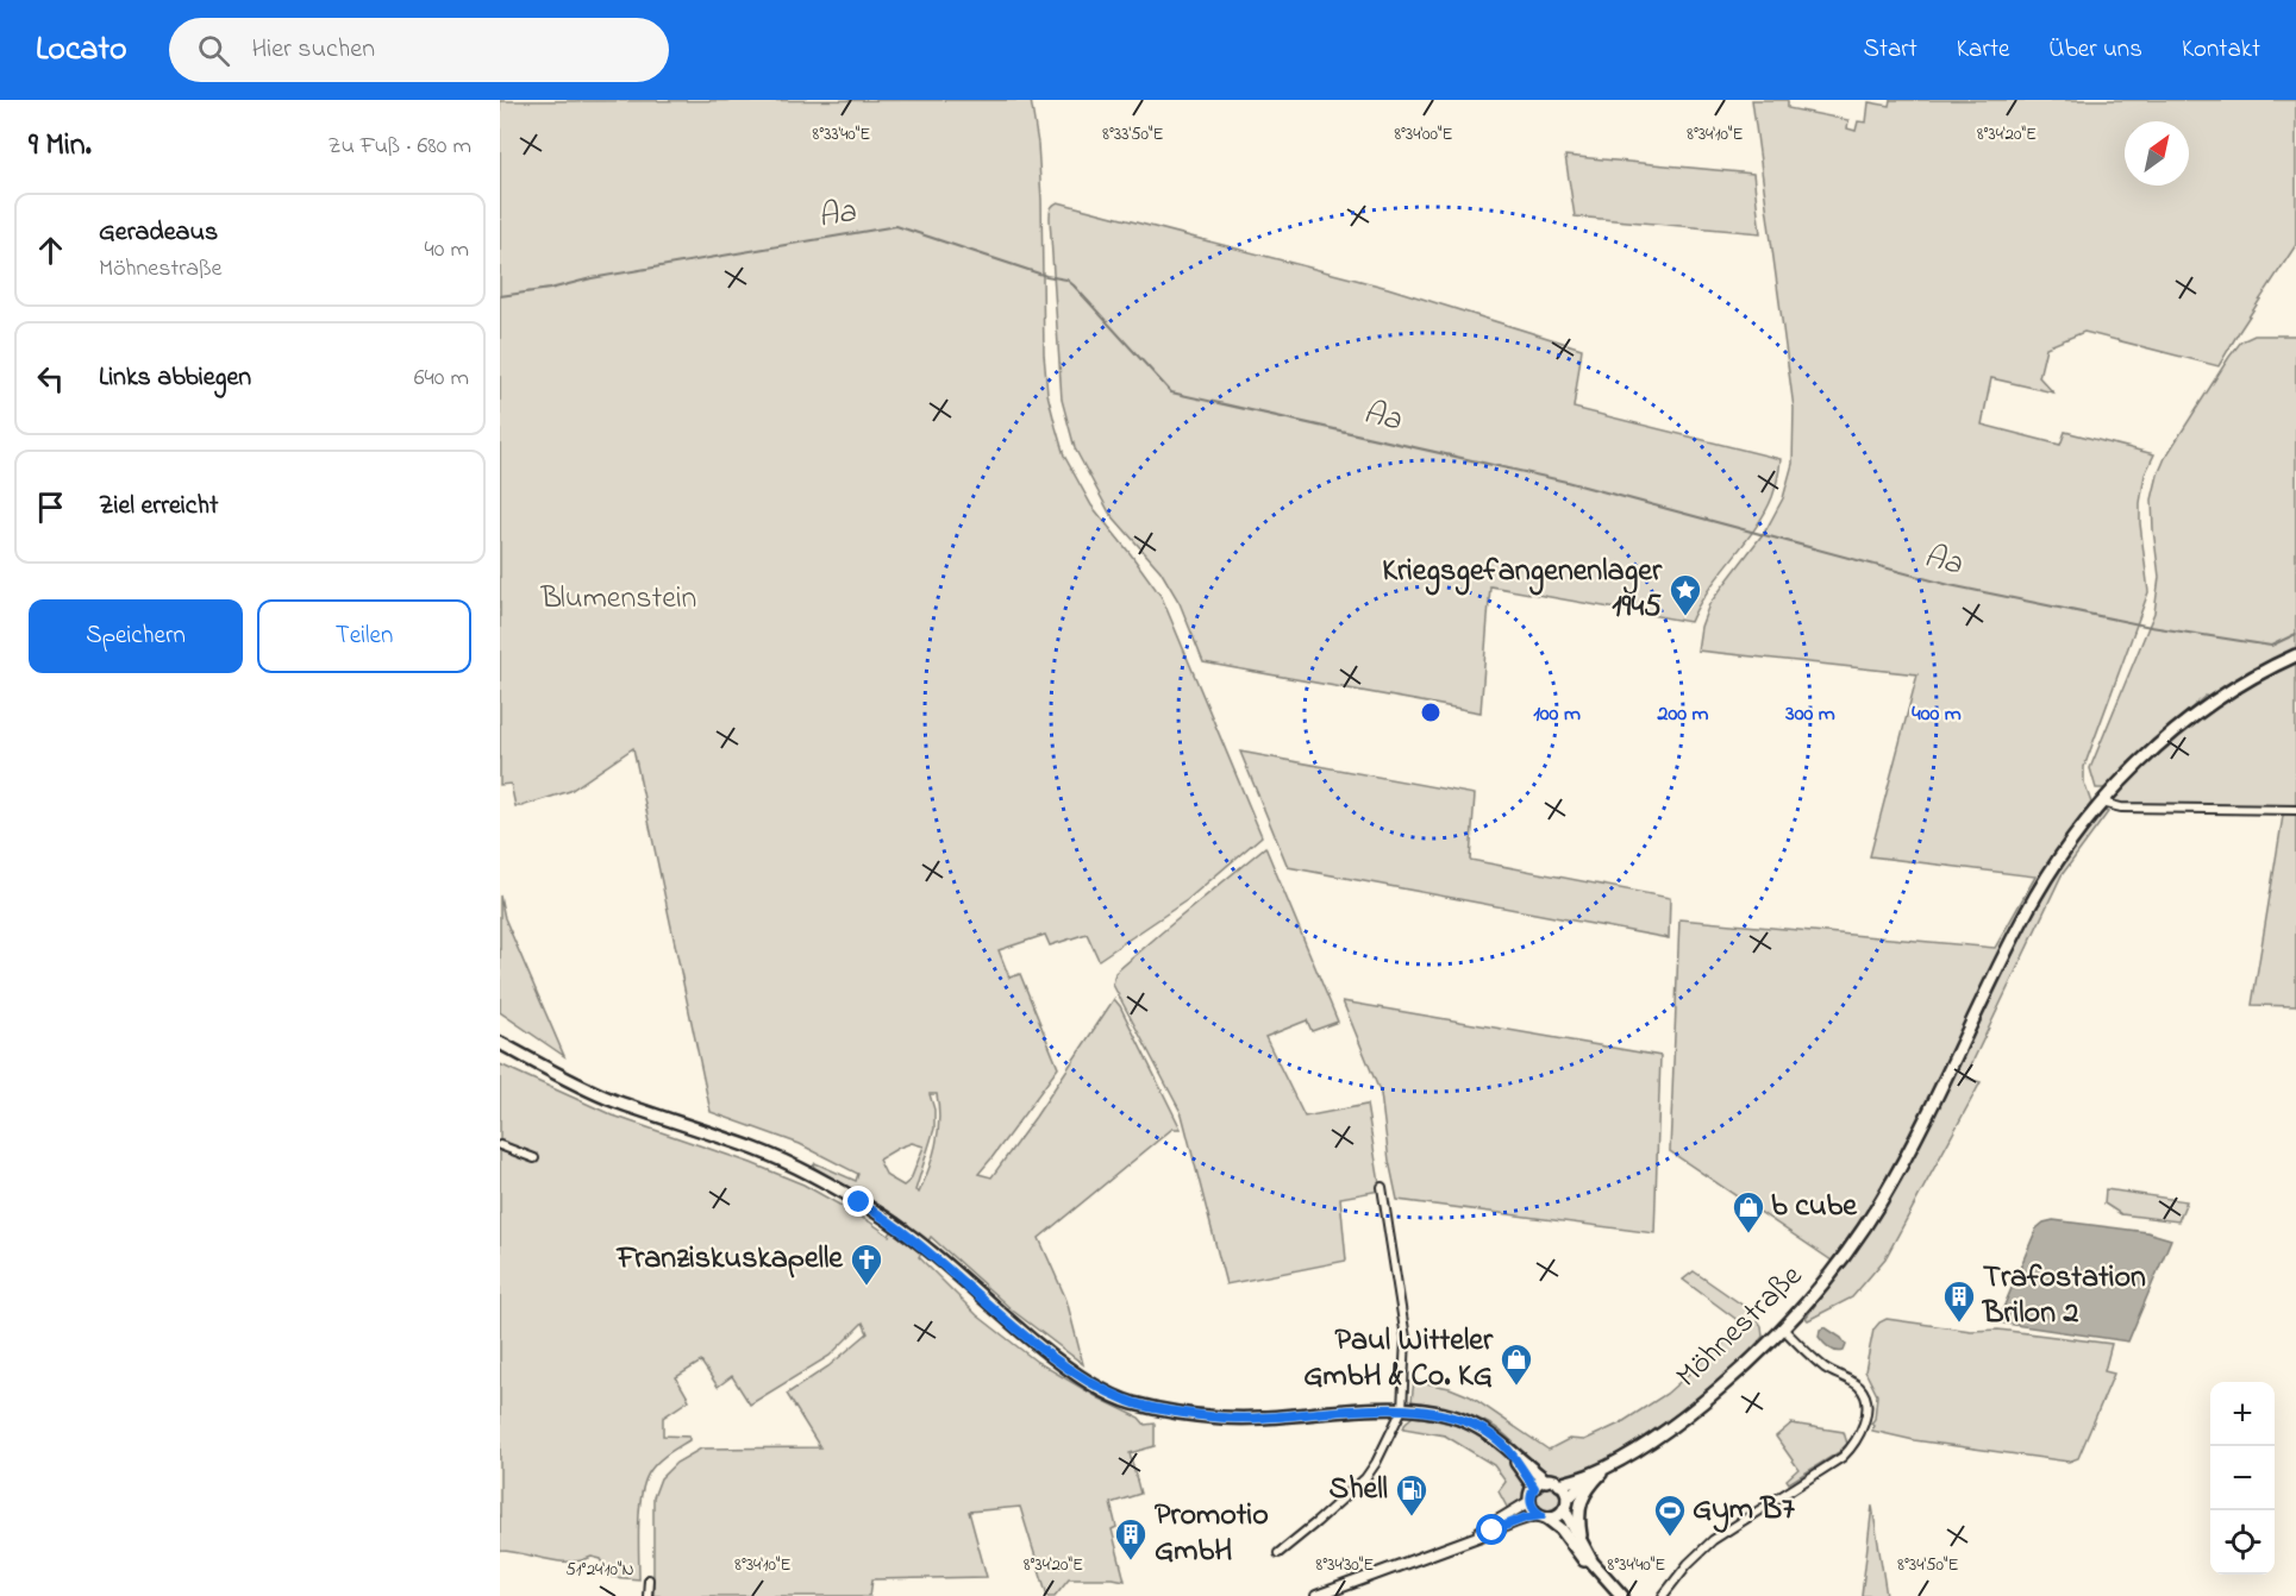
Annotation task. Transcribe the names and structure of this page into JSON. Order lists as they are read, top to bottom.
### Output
{
  "streets": {
    "main road": ["Möhnestraße"]
  },
  "water": ["Aa"],
  "parks": ["Blumenstein"],
  "places": {
    "place": ["Kriegsgefangenenlager 1945"],
    "shop": ["b cube", "Paul Witteler GmbH & Co. KG"],
    "church": ["Franziskuskapelle"],
    "building": ["Trafostation Brilon 2", "Promotio GmbH"],
    "fuel station": ["Shell"],
    "sports": ["Gym B7"]
  },
  "north": "top right",
  "page": {
    "header": "Locato",
    "search": "Hier suchen",
    "nav": [
      "Start",
      "Karte",
      "Über uns",
      "Kontakt"
    ],
    "heading": ["9 Min.", "Zu Fuß · 680 m"],
    "list": [
      ["Geradeaus", "Möhnestraße", "40 m"],
      ["Links abbiegen", "640 m"],
      "Ziel erreicht"
    ],
    "buttons": ["Speichern", "Teilen"],
    "map_buttons": ["+", "−"]
  },
  "coordinates": [
    "8°33'50\"E",
    "8°33'40\"E",
    "8°34'00\"E",
    "8°34'10\"E",
    "8°34'20\"E",
    "8°34'30\"E",
    "8°34'40\"E",
    "8°34'50\"E",
    "51°24'10\"N"
  ],
  "rings": [
    "100 m",
    "200 m",
    "300 m",
    "400 m"
  ]
}
